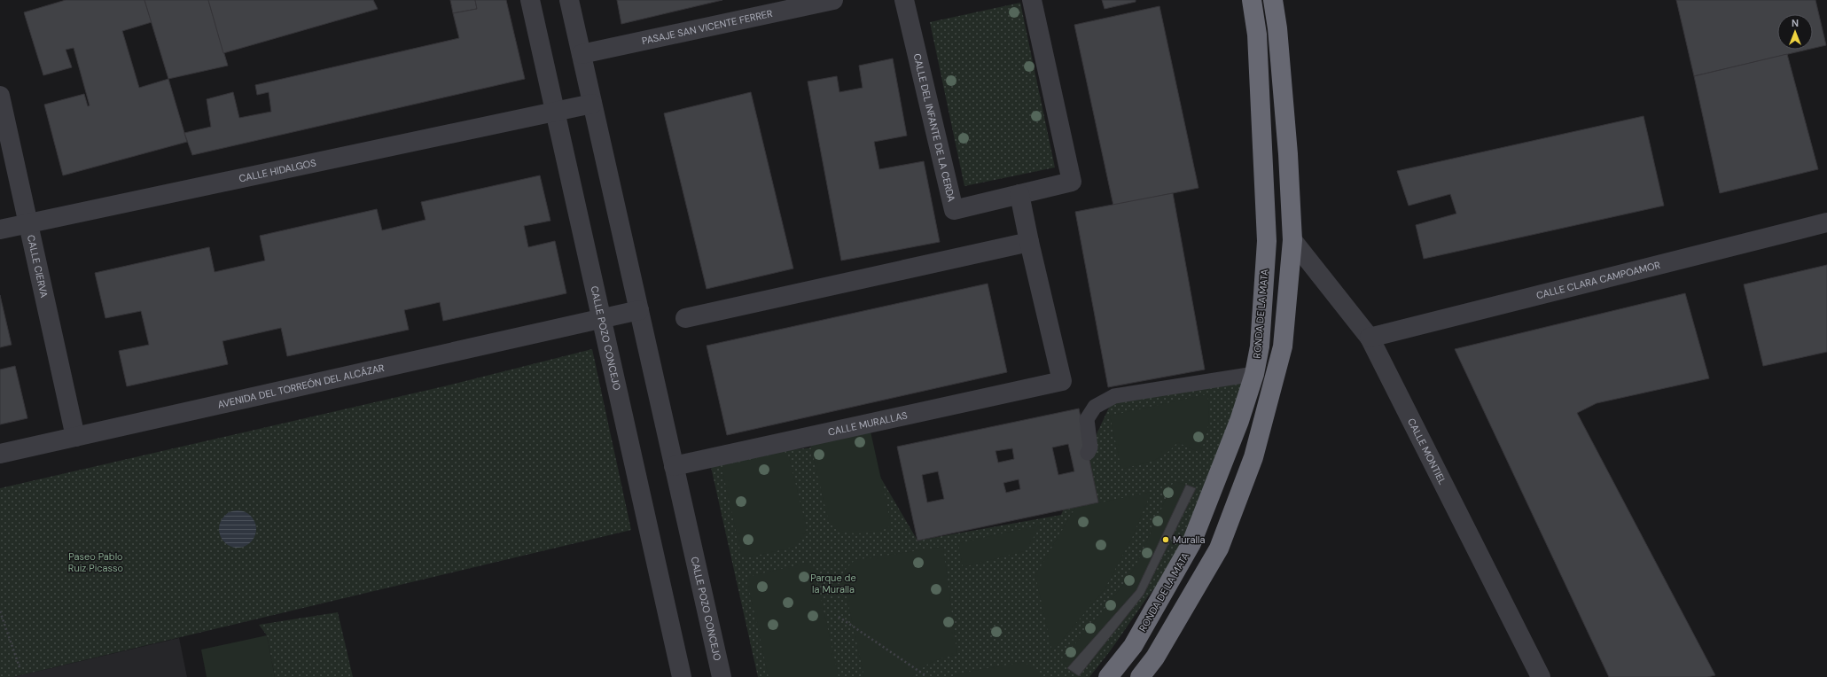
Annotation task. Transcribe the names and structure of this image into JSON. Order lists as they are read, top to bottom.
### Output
{
  "streets": {
    "highway": ["RONDA DE LA MATA"],
    "street": [
      "PASAJE SAN VICENTE FERRER",
      "CALLE DEL INFANTE DE LA CERDA",
      "CALLE HIDALGOS",
      "CALLE CIERVA",
      "CALLE CLARA CAMPOAMOR",
      "CALLE POZO CONCEJO",
      "AVENIDA DEL TORREÓN DEL ALCÁZAR",
      "CALLE MURALLAS",
      "CALLE MONTIEL"
    ]
  },
  "crossings": [
    ["PASAJE SAN VICENTE FERRER", "CALLE POZO CONCEJO"],
    ["CALLE HIDALGOS", "CALLE CIERVA"],
    ["CALLE HIDALGOS", "CALLE POZO CONCEJO"],
    ["CALLE CIERVA", "AVENIDA DEL TORREÓN DEL ALCÁZAR"],
    ["CALLE CLARA CAMPOAMOR", "CALLE MONTIEL"],
    ["CALLE POZO CONCEJO", "AVENIDA DEL TORREÓN DEL ALCÁZAR"],
    ["CALLE POZO CONCEJO", "CALLE MURALLAS"]
  ],
  "parks": ["Paseo Pablo Ruiz Picasso", "Parque de la Muralla"],
  "places": ["Muralla"],
  "north": "top"
}
